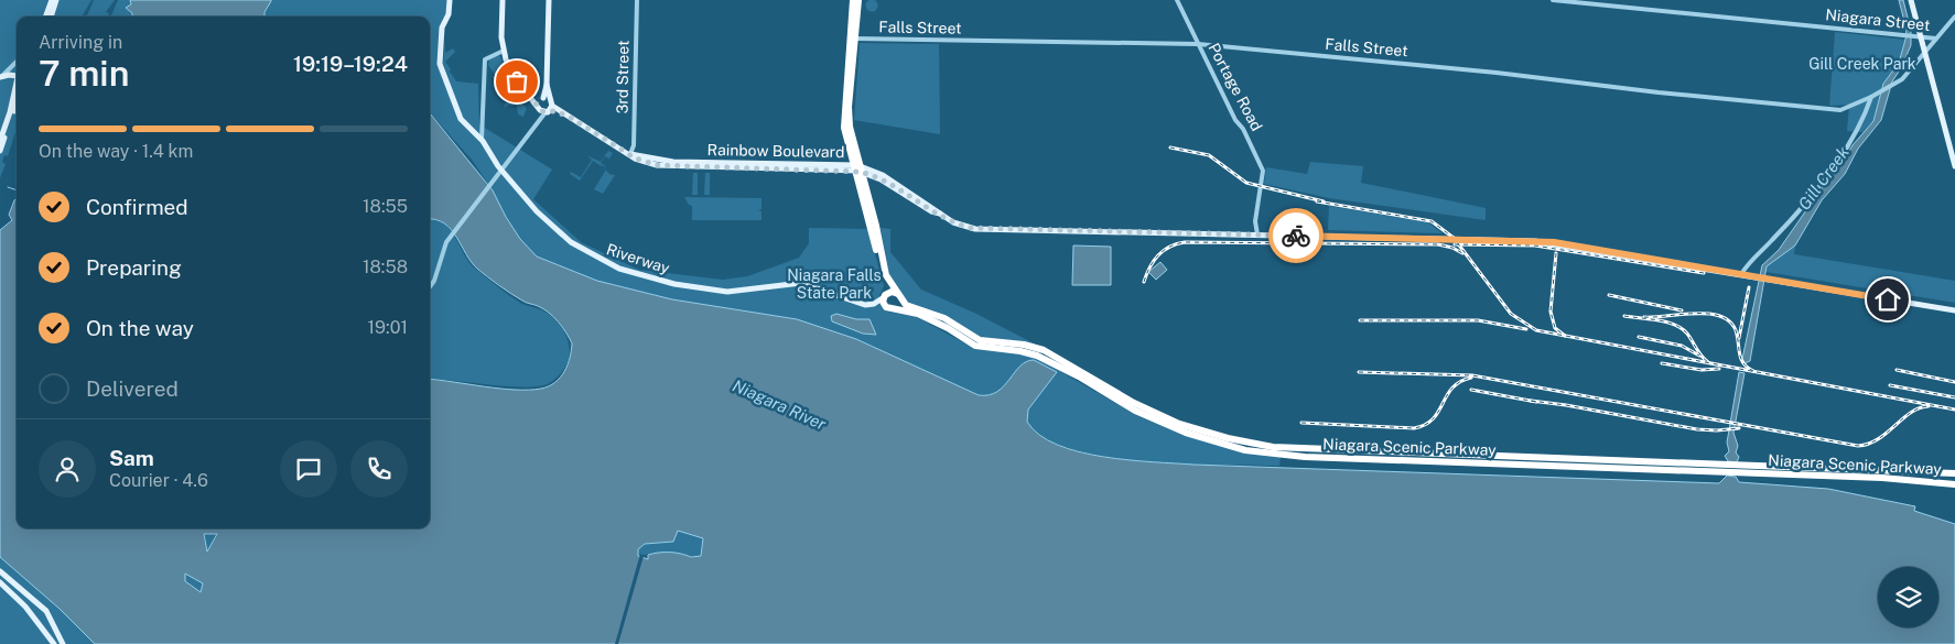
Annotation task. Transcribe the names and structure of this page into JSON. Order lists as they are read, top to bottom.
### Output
{
  "streets": {
    "highway": ["Niagara Scenic Parkway"],
    "main road": ["Rainbow Boulevard", "Riverway"],
    "street": [
      "Niagara Street",
      "Falls Street",
      "3rd Street",
      "Portage Road"
    ]
  },
  "crossings": [
    ["Niagara Street", "Falls Street"],
    ["Falls Street", "Portage Road"],
    ["3rd Street", "Rainbow Boulevard"],
    ["Portage Road", "Rainbow Boulevard"],
    ["Riverway", "Niagara Scenic Parkway"]
  ],
  "water": ["Gill Creek", "Niagara River"],
  "parks": ["Gill Creek Park", "Niagara Falls State Park"],
  "page": {
    "heading": ["7 min", "Arriving in", "19:19–19:24"],
    "panel": ["Sam", "Courier · 4.6"],
    "bar": "On the way · 1.4 km",
    "list": [
      ["Confirmed", "18:55"],
      ["Preparing", "18:58"],
      ["On the way", "19:01"],
      "Delivered"
    ]
  }
}
